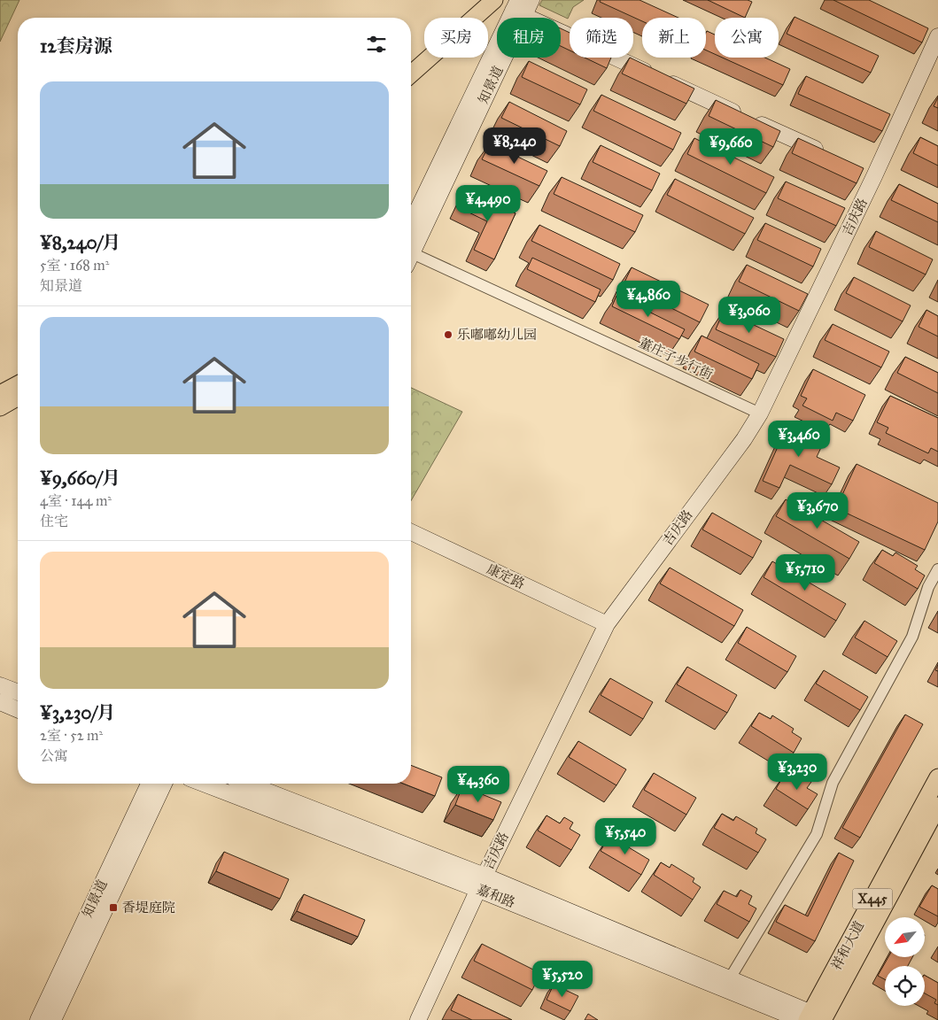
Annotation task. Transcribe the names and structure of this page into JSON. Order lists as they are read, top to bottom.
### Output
{
  "streets": {
    "main road": [
      "知景道",
      "吉庆路",
      "康定路",
      "嘉和路",
      "X445",
      "祥和大道"
    ],
    "street": ["董庄子步行街"]
  },
  "crossings": [
    ["吉庆路", "董庄子步行街"],
    ["吉庆路", "康定路"],
    ["吉庆路", "嘉和路"],
    ["嘉和路", "祥和大道"]
  ],
  "places": {
    "other": ["乐嘟嘟幼儿园"],
    "transit": ["香堤庭院"]
  },
  "north": "bottom left",
  "page": {
    "chip": [
      "买房",
      "租房",
      "筛选",
      "新上",
      "公寓"
    ],
    "heading": "12套房源",
    "list": [
      {
        "name": "¥8,240/月",
        "note": "5室 · 168 m² · 知景道"
      },
      {
        "name": "¥9,660/月",
        "note": "4室 · 144 m² · 住宅"
      },
      {
        "name": "¥3,230/月",
        "note": "2室 · 52 m² · 公寓"
      }
    ],
    "price": [
      "¥8,240",
      "¥9,660",
      "¥4,490",
      "¥4,860",
      "¥3,060",
      "¥3,460",
      "¥3,670",
      "¥5,710",
      "¥3,230",
      "¥4,360",
      "¥5,540",
      "¥5,520"
    ]
  }
}
